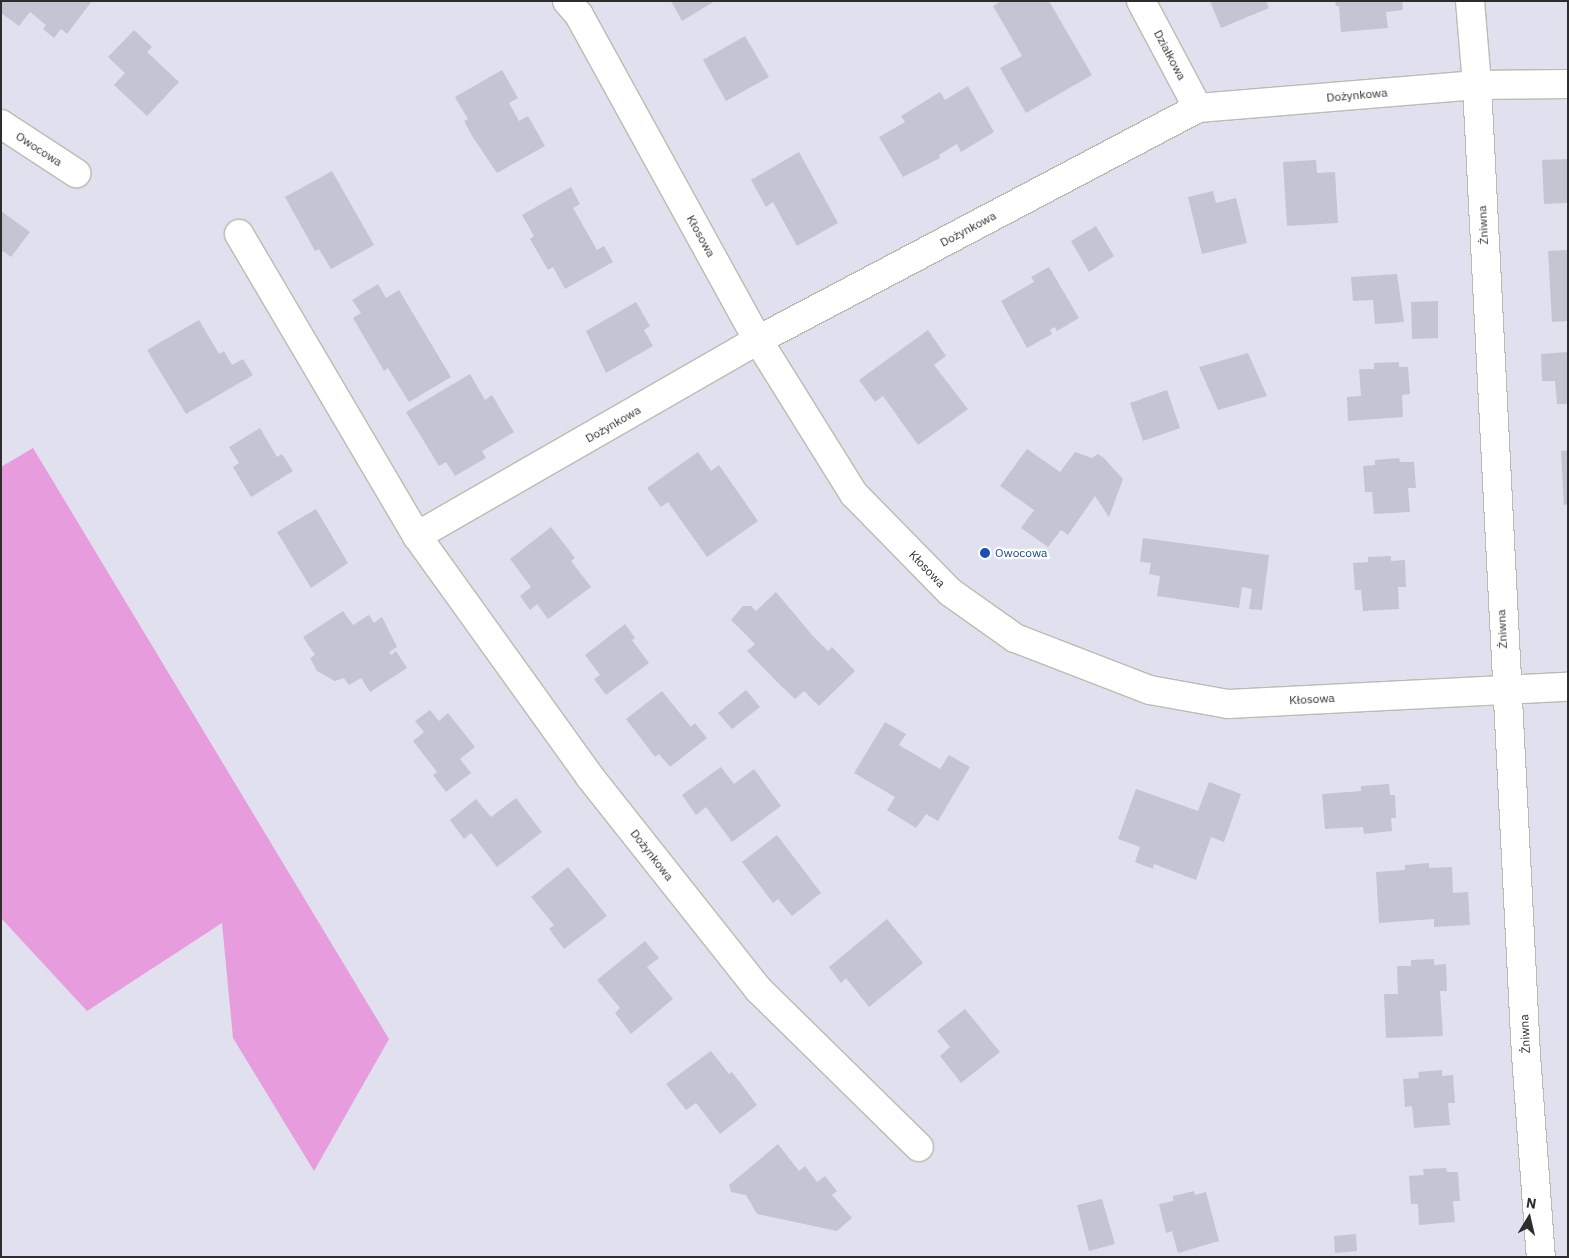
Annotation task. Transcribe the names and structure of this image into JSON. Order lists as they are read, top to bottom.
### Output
{
  "streets": {
    "street": [
      "Działkowa",
      "Dożynkowa",
      "Owocowa",
      "Żniwna",
      "Kłosowa"
    ]
  },
  "crossings": [
    ["Działkowa", "Dożynkowa"],
    ["Dożynkowa", "Żniwna"],
    ["Dożynkowa", "Kłosowa"],
    ["Żniwna", "Kłosowa"]
  ],
  "places": ["Owocowa"],
  "north": "top"
}
